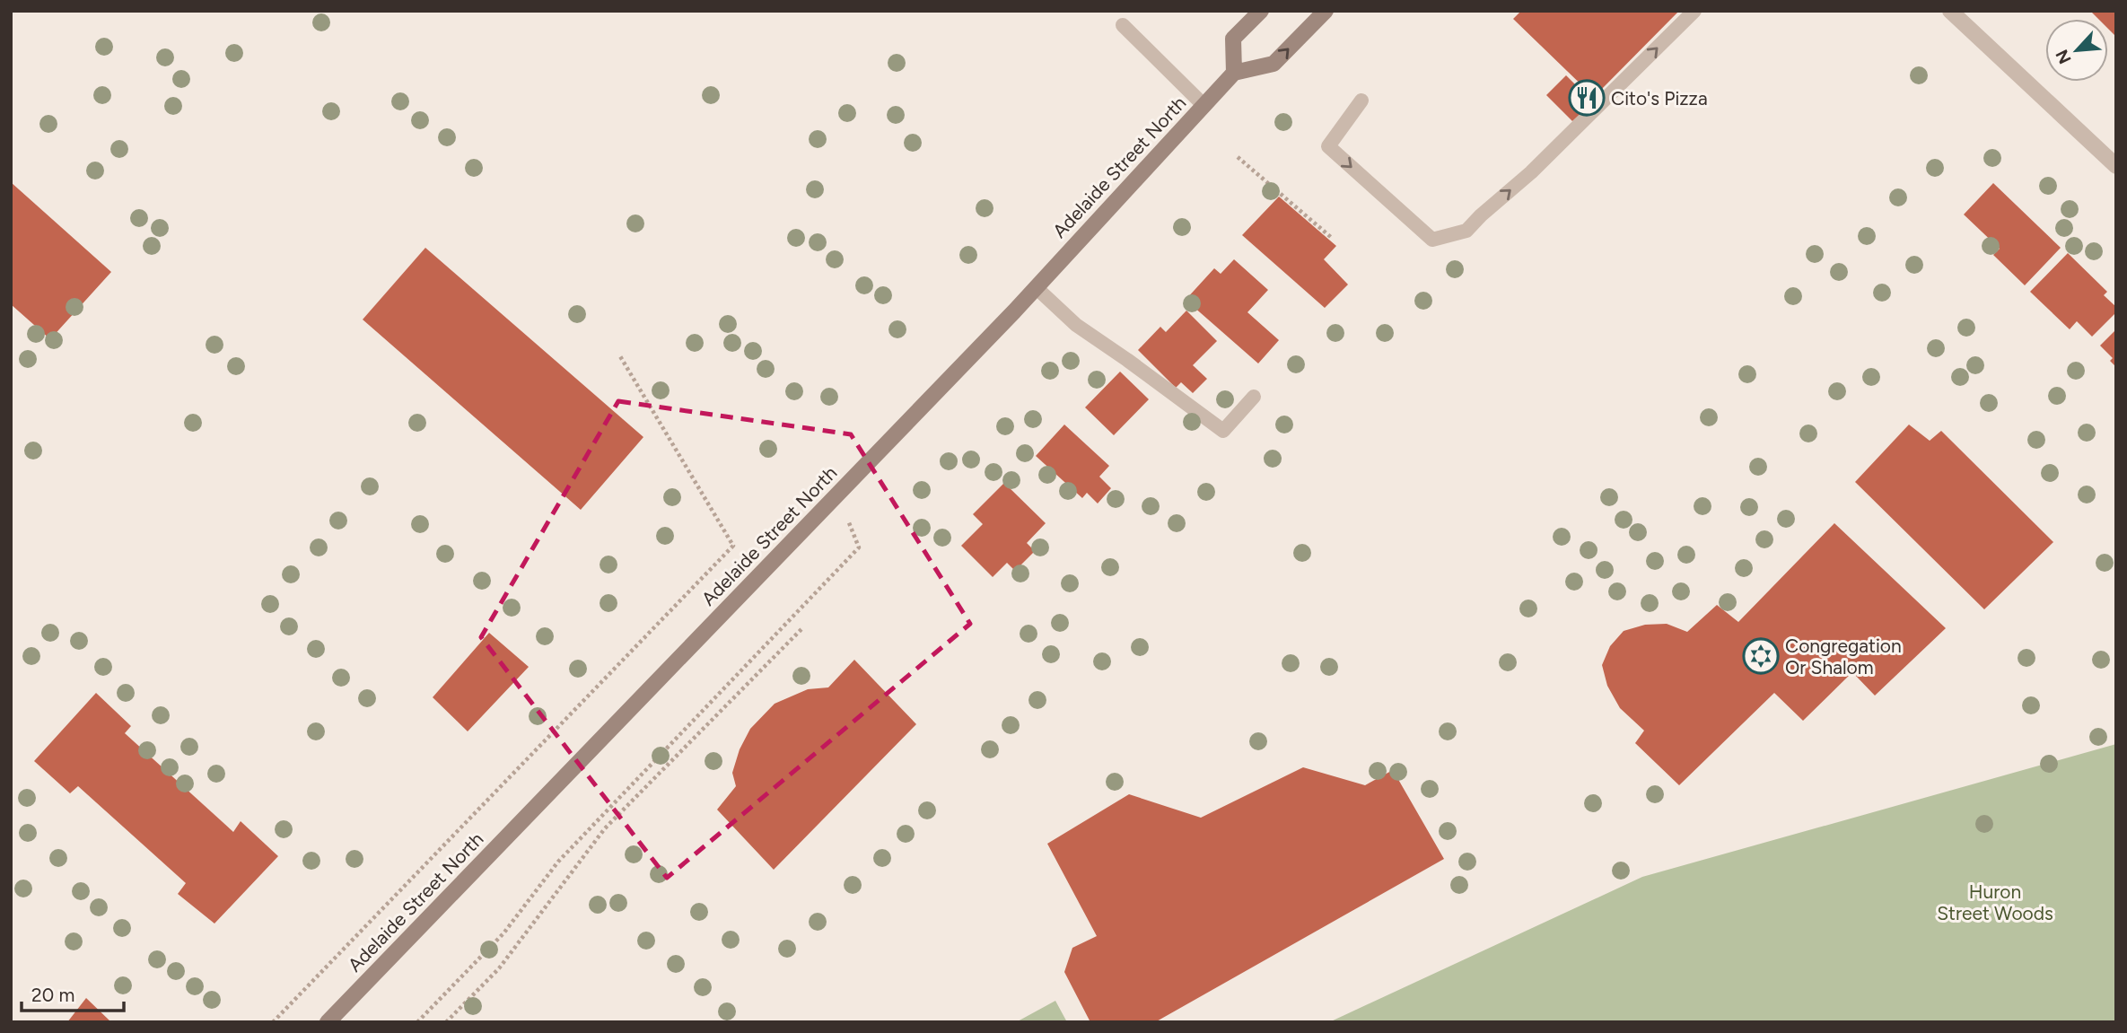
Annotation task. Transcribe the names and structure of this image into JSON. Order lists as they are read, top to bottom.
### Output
{
  "streets": {
    "main road": ["Adelaide Street North"]
  },
  "parks": ["Huron Street Woods"],
  "places": {
    "restaurant": ["Cito's Pizza"],
    "synagogue": ["Congregation Or Shalom"]
  },
  "scale_bar": "20 m",
  "north": "bottom left"
}
